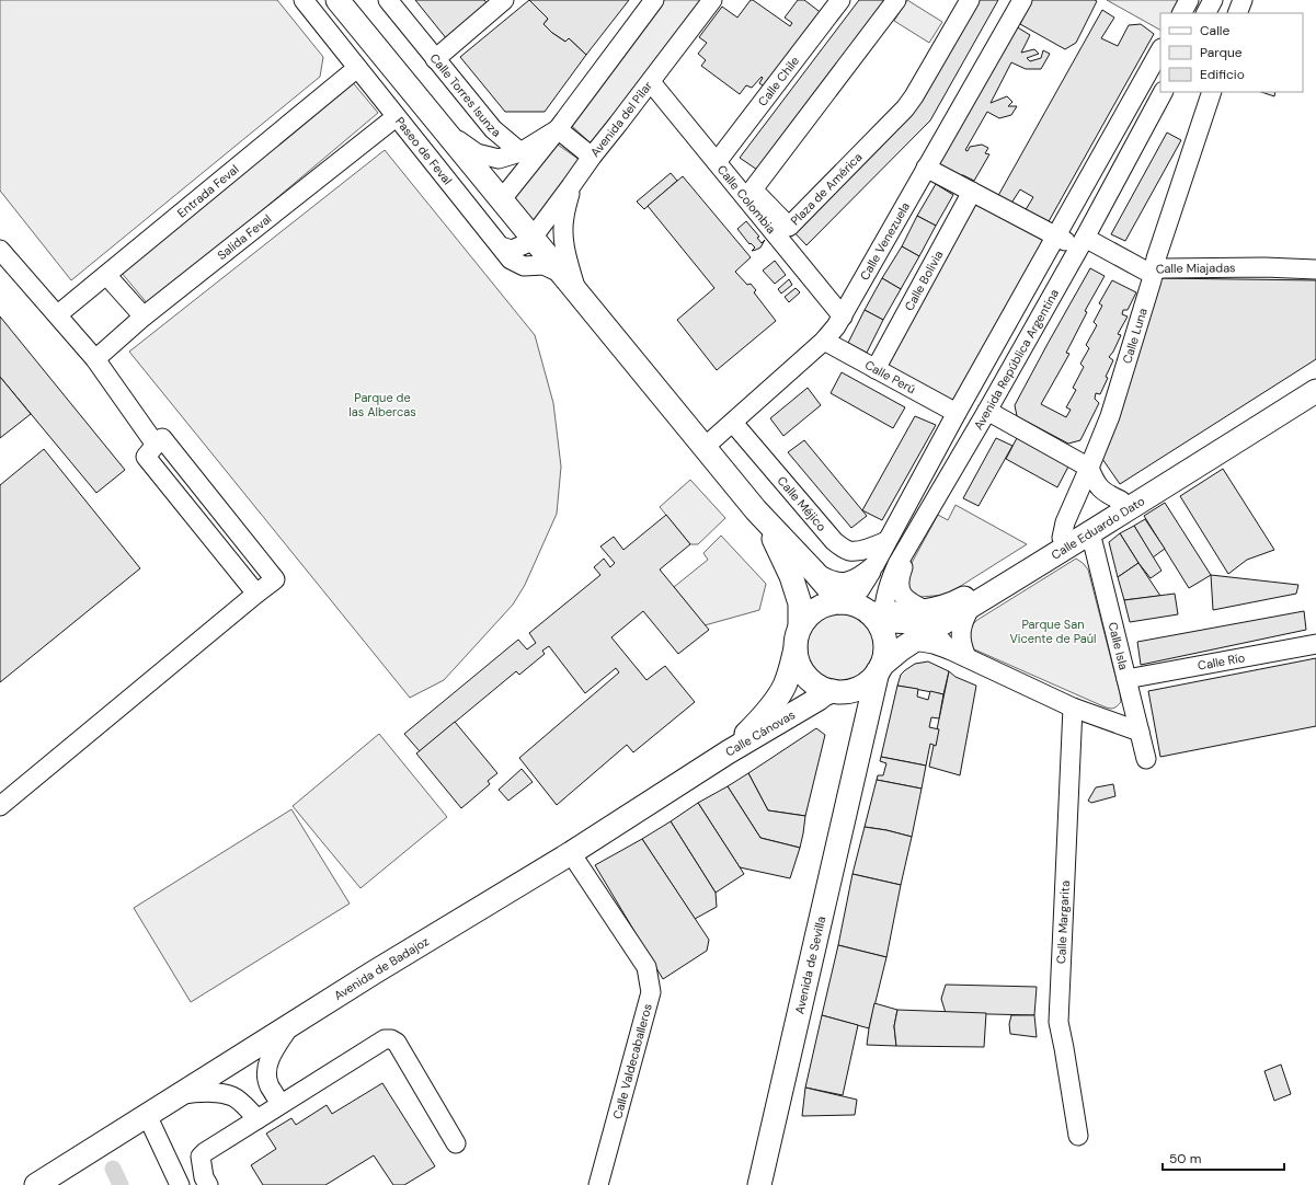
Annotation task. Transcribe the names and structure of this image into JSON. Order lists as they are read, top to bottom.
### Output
{
  "streets": {
    "main road": [
      "Calle Eduardo Dato",
      "Calle Cánovas",
      "Avenida de Sevilla",
      "Avenida de Badajoz"
    ],
    "street": [
      "Calle Chile",
      "Calle Torres Isunza",
      "Avenida del Pilar",
      "Paseo de Feval",
      "Plaza de América",
      "Entrada Feval",
      "Calle Colombia",
      "Salida Feval",
      "Calle Venezuela",
      "Calle Miajadas",
      "Calle Bolivia",
      "Calle Luna",
      "Avenida República Argentina",
      "Calle Perú",
      "Calle Méjico",
      "Calle Isla",
      "Calle Río",
      "Calle Margarita",
      "Calle Valdecaballeros"
    ]
  },
  "crossings": [
    ["Calle Chile", "Calle Colombia"],
    ["Avenida del Pilar", "Calle Colombia"],
    ["Paseo de Feval", "Entrada Feval"],
    ["Paseo de Feval", "Salida Feval"],
    ["Calle Colombia", "Calle Venezuela"],
    ["Calle Venezuela", "Calle Perú"],
    ["Calle Venezuela", "Calle Méjico"],
    ["Calle Miajadas", "Calle Luna"],
    ["Calle Miajadas", "Avenida República Argentina"],
    ["Calle Bolivia", "Calle Perú"],
    ["Calle Luna", "Calle Eduardo Dato"],
    ["Avenida República Argentina", "Calle Eduardo Dato"],
    ["Avenida República Argentina", "Calle Cánovas"],
    ["Avenida República Argentina", "Avenida de Sevilla"],
    ["Calle Eduardo Dato", "Calle Isla"],
    ["Calle Eduardo Dato", "Calle Cánovas"],
    ["Calle Eduardo Dato", "Avenida de Sevilla"],
    ["Calle Isla", "Calle Río"],
    ["Calle Cánovas", "Avenida de Sevilla"],
    ["Calle Cánovas", "Avenida de Badajoz"],
    ["Avenida de Badajoz", "Calle Valdecaballeros"]
  ],
  "parks": ["Parque de las Albercas", "Parque San Vicente de Paúl"],
  "legend": ["Calle", "Parque", "Edificio"],
  "scale_bar": "50 m"
}
